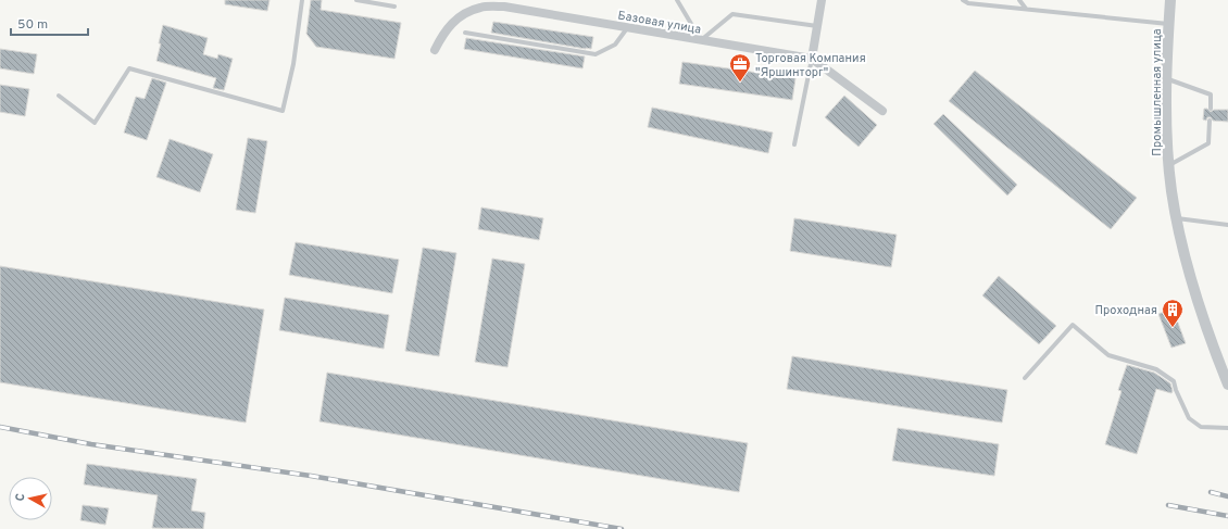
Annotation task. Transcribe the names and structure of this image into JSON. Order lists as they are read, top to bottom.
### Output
{
  "streets": {
    "street": ["Базовая улица", "Промышленная улица"]
  },
  "places": {
    "office": ["Торговая Компания \"Яршинторг\""],
    "building": ["Проходная"]
  },
  "scale_bar": "50 m",
  "north": "left"
}
